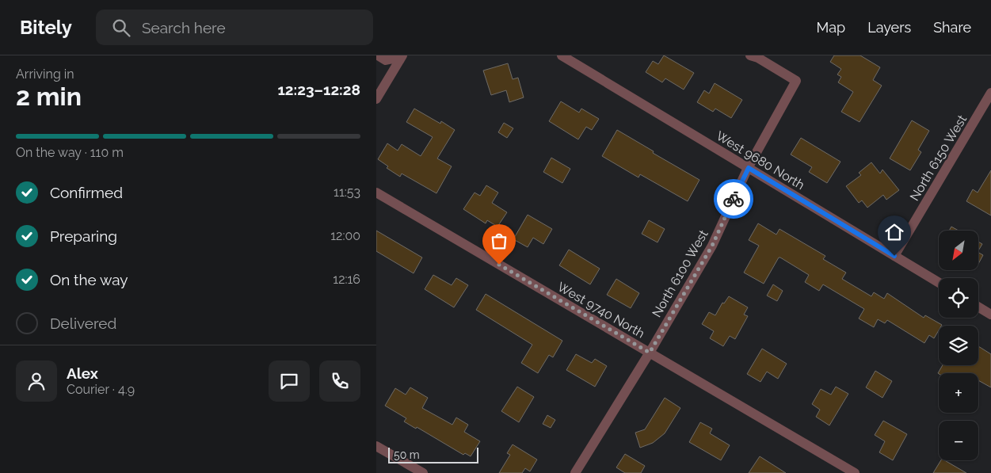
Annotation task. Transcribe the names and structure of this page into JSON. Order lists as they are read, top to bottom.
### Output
{
  "streets": {
    "street": [
      "North 6150 West",
      "West 9680 North",
      "North 6100 West",
      "West 9740 North"
    ]
  },
  "crossings": [
    ["North 6150 West", "West 9680 North"],
    ["West 9680 North", "North 6100 West"],
    ["North 6100 West", "West 9740 North"]
  ],
  "scale_bar": "50 m",
  "north": "bottom left",
  "page": {
    "header": "Bitely",
    "search": "Search here",
    "nav": ["Map", "Layers", "Share"],
    "heading": ["2 min", "Arriving in", "12:23–12:28"],
    "panel": ["Alex", "Courier · 4.9"],
    "bar": "On the way · 110 m",
    "list": [
      ["Confirmed", "11:53"],
      ["Preparing", "12:00"],
      ["On the way", "12:16"],
      "Delivered"
    ],
    "map_buttons": ["+", "−"],
    "scale": "50 m"
  }
}
